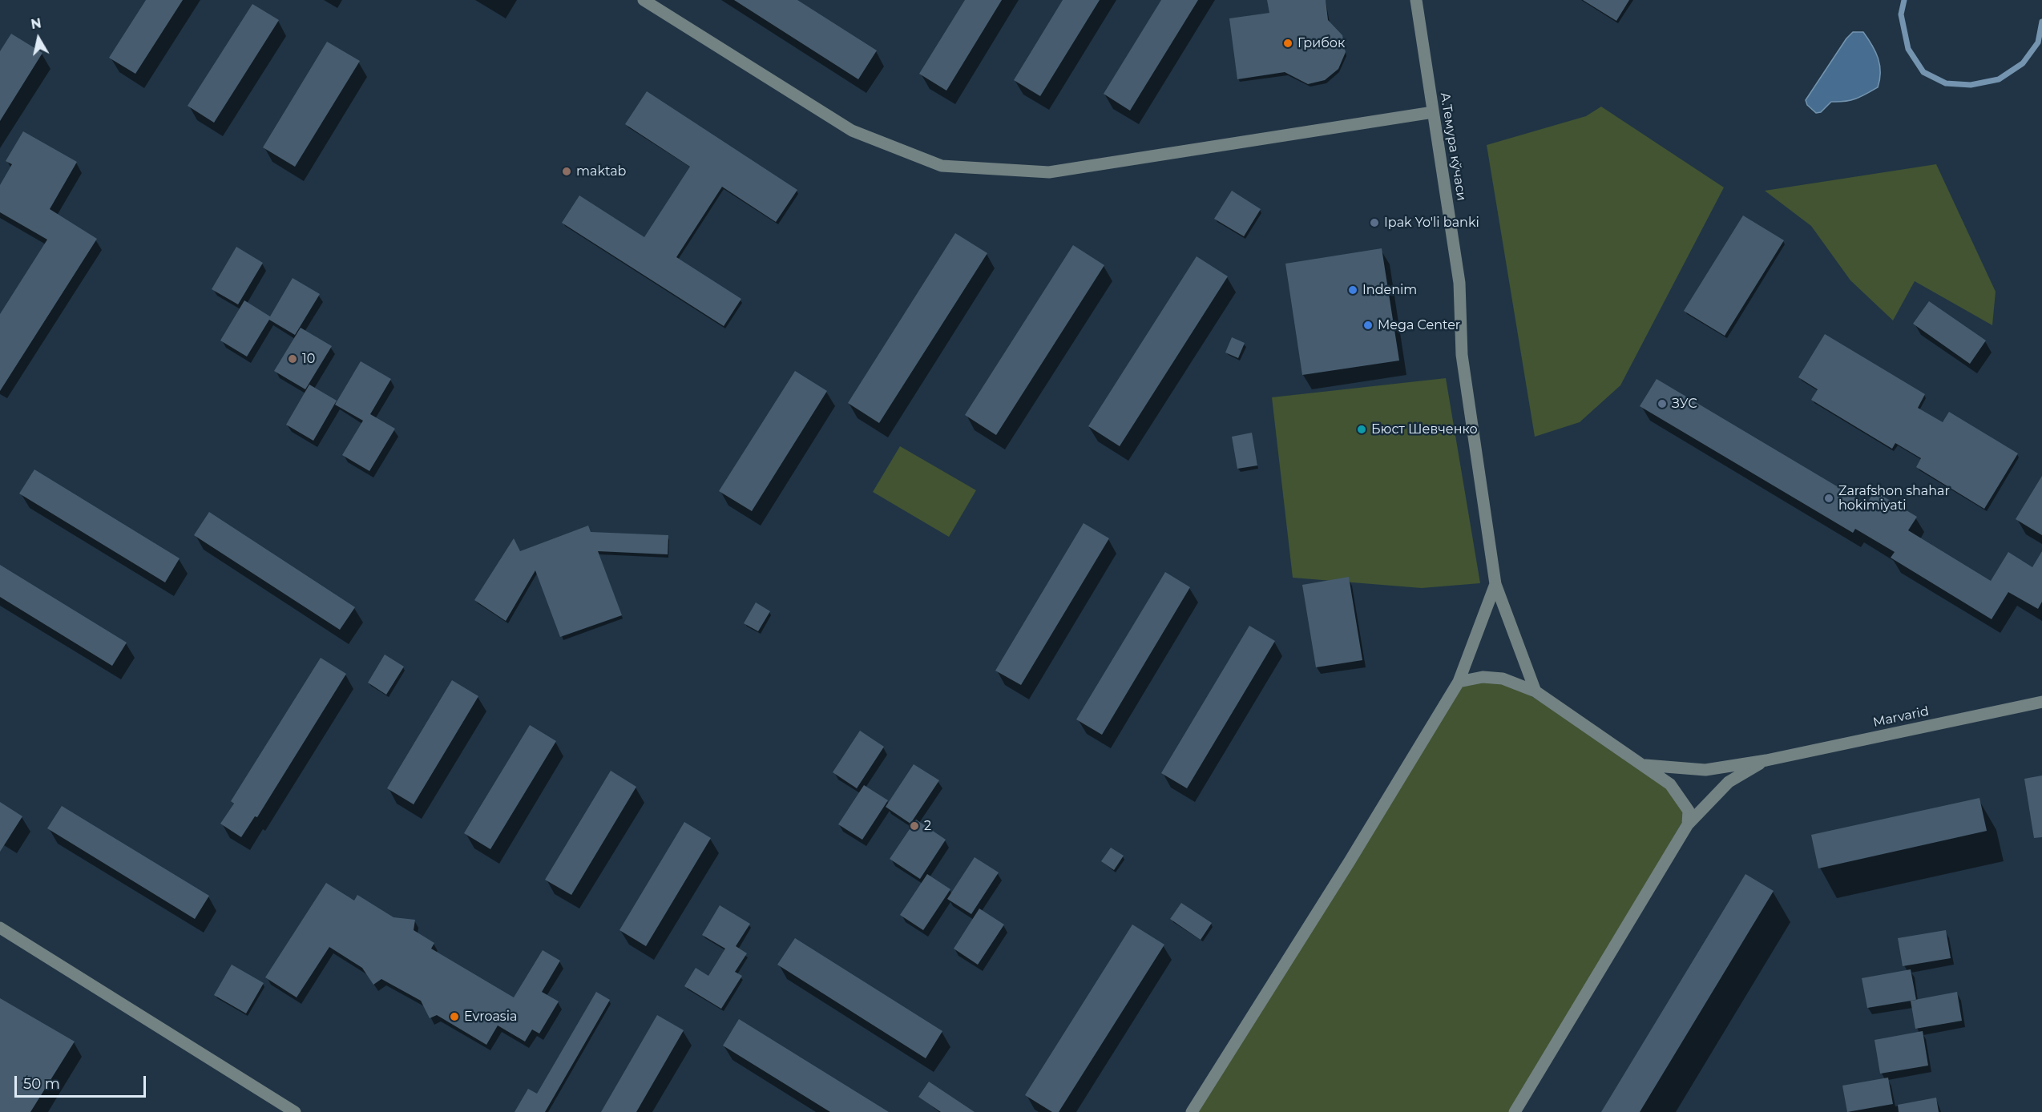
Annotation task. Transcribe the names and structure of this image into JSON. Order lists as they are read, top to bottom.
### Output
{
  "streets": {
    "street": ["А.Темура кўчаси", "Marvarid"]
  },
  "places": [
    "Грибок",
    "maktab",
    "Ipak Yo'li banki",
    "Indenim",
    "Mega Center",
    "10",
    "ЗУС",
    "Бюст Шевченко",
    "Zarafshon shahar hokimiyati",
    "2",
    "Evroasia"
  ],
  "scale_bar": "50 m",
  "north": "top"
}
